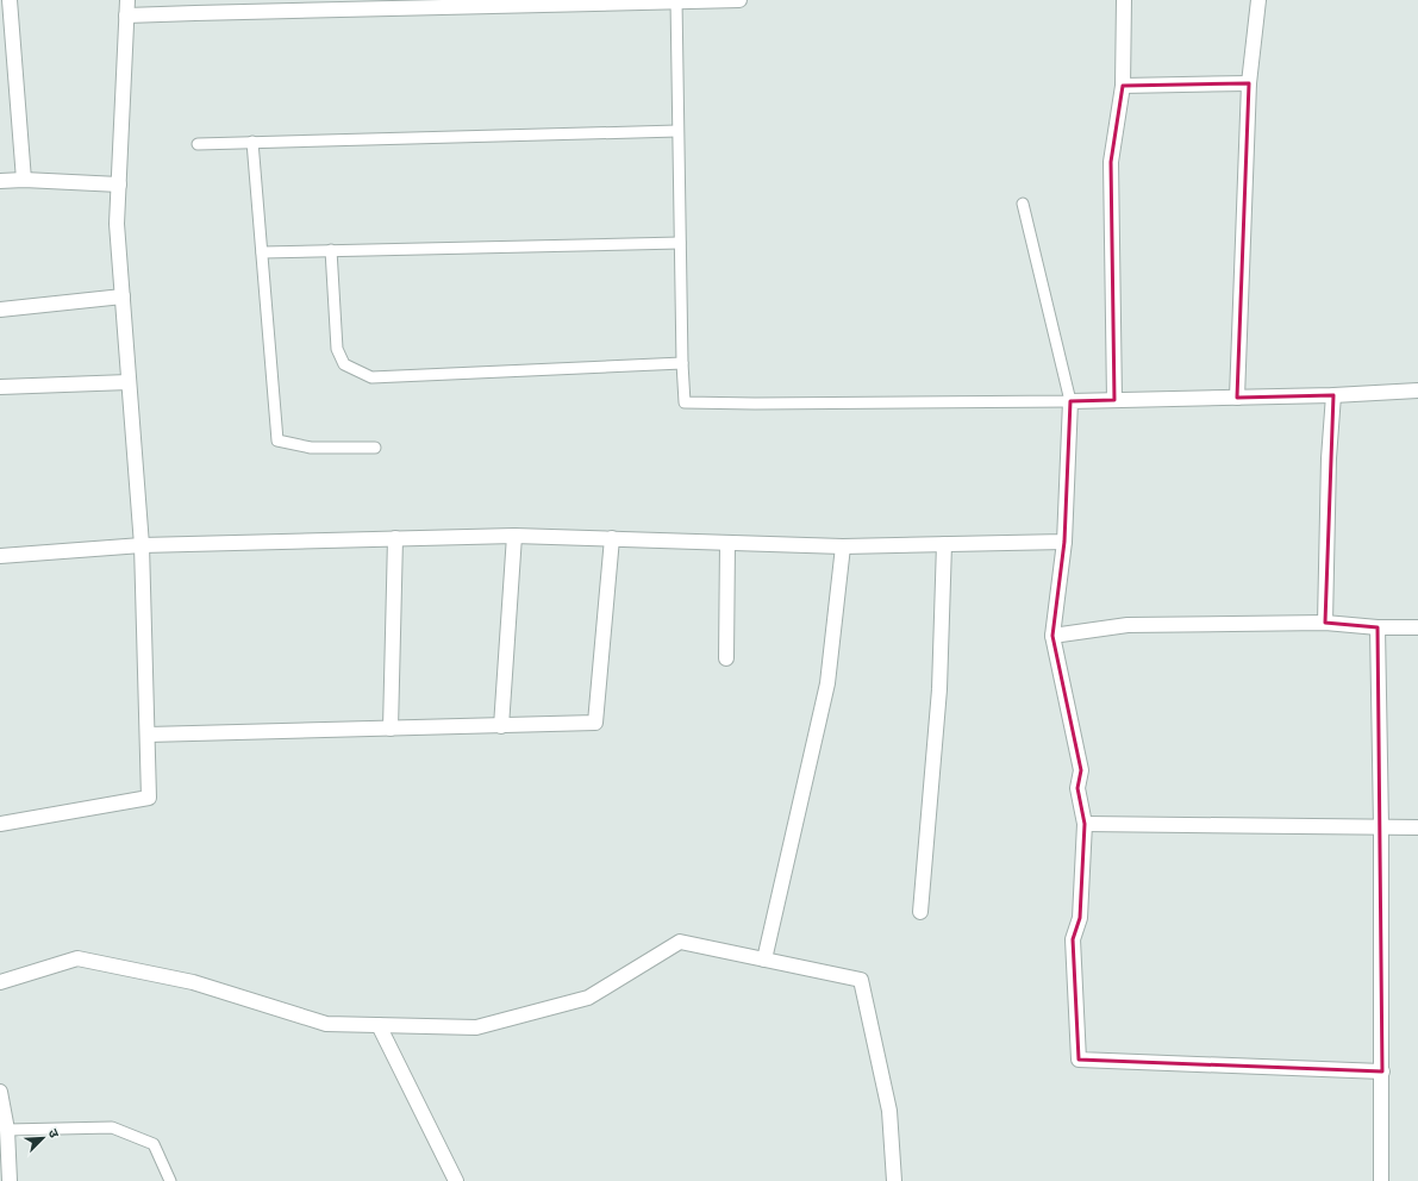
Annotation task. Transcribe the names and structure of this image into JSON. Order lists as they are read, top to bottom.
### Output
{
  "north": "top right"
}
